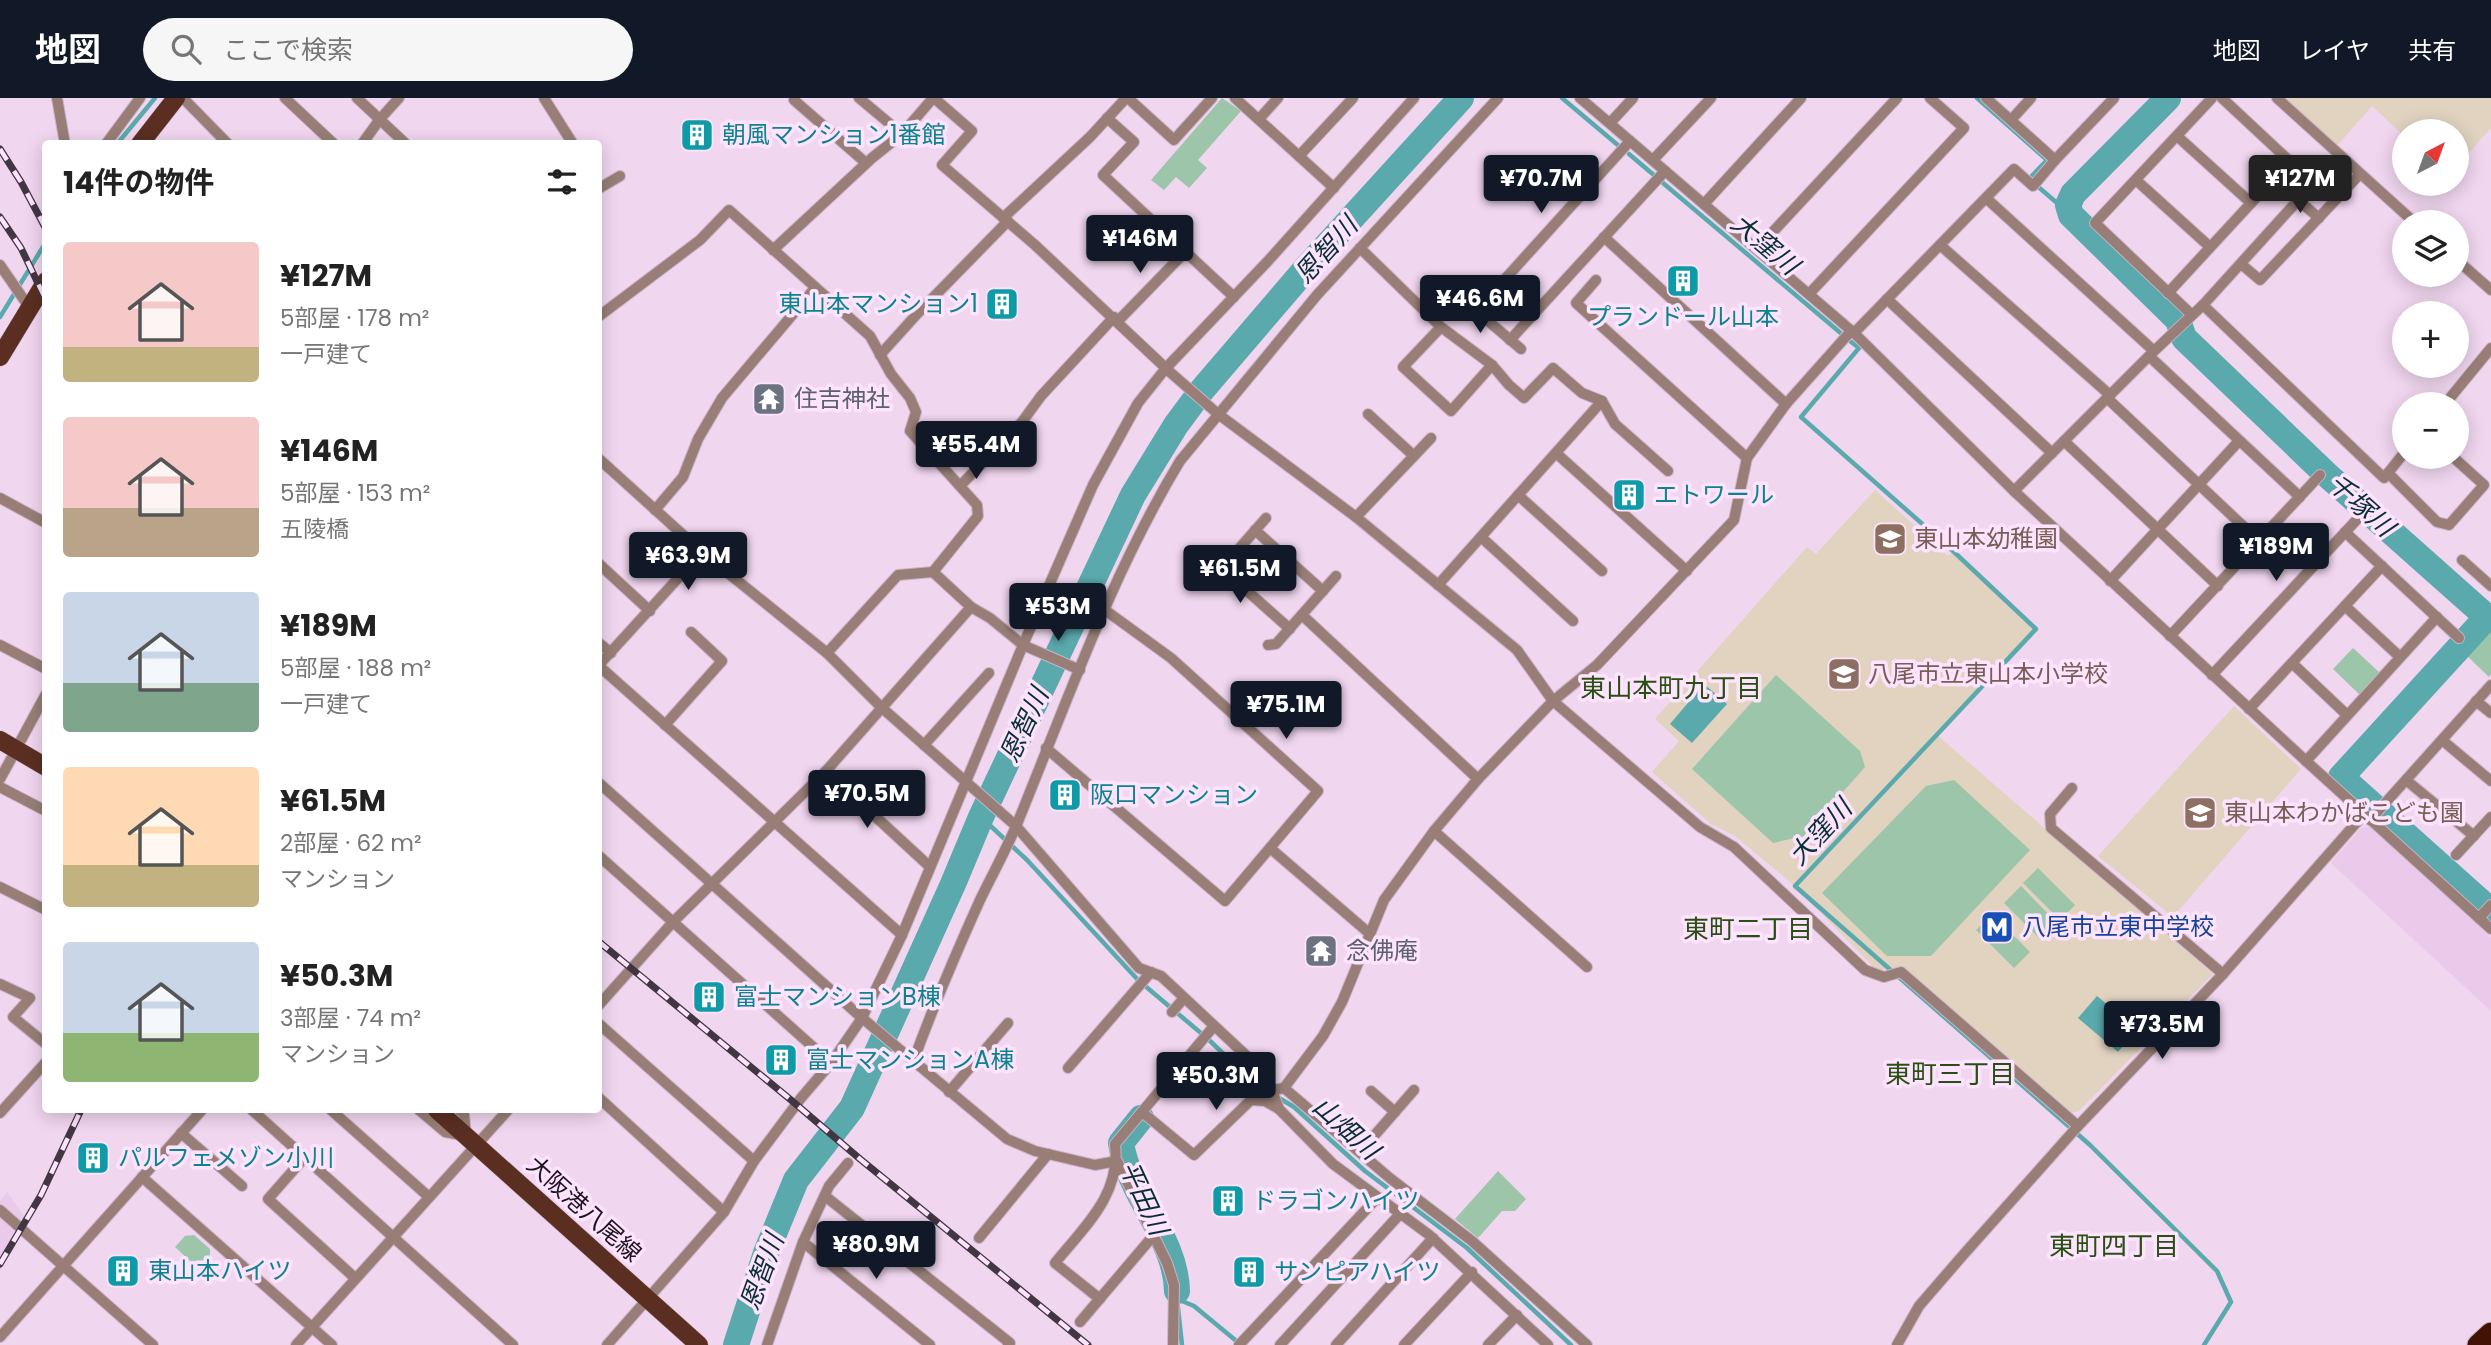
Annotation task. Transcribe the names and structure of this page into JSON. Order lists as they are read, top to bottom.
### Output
{
  "streets": {
    "main road": ["大阪港八尾線"]
  },
  "districts": [
    "東山本町九丁目",
    "東町二丁目",
    "東町三丁目",
    "東町四丁目"
  ],
  "water": [
    "大窪川",
    "恩智川",
    "千塚川",
    "山畑川",
    "平田川"
  ],
  "places": {
    "building": [
      "朝風マンション1番館",
      "プランドール山本",
      "東山本マンション1",
      "エトワール",
      "阪口マンション",
      "富士マンションB棟",
      "富士マンションA棟",
      "パルフェメゾン小川",
      "ドラゴンハイツ",
      "東山本ハイツ",
      "サンピアハイツ"
    ],
    "temple": ["住吉神社", "念佛庵"],
    "school or university": ["東山本幼稚園", "八尾市立東山本小学校", "東山本わかばこども園"],
    "metro station": ["八尾市立東中学校"]
  },
  "north": "top right",
  "page": {
    "header": "地図",
    "search": "ここで検索",
    "nav": ["地図", "レイヤ", "共有"],
    "map_buttons": ["+", "−"],
    "heading": "14件の物件",
    "price": [
      "¥70.7M",
      "¥127M",
      "¥146M",
      "¥46.6M",
      "¥55.4M",
      "¥189M",
      "¥63.9M",
      "¥61.5M",
      "¥53M",
      "¥75.1M",
      "¥70.5M",
      "¥73.5M",
      "¥50.3M",
      "¥80.9M"
    ],
    "list": [
      {
        "name": "¥127M",
        "note": "5部屋 · 178 m² · 一戸建て"
      },
      {
        "name": "¥146M",
        "note": "5部屋 · 153 m² · 五陵橋"
      },
      {
        "name": "¥189M",
        "note": "5部屋 · 188 m² · 一戸建て"
      },
      {
        "name": "¥61.5M",
        "note": "2部屋 · 62 m² · マンション"
      },
      {
        "name": "¥50.3M",
        "note": "3部屋 · 74 m² · マンション"
      }
    ]
  }
}
